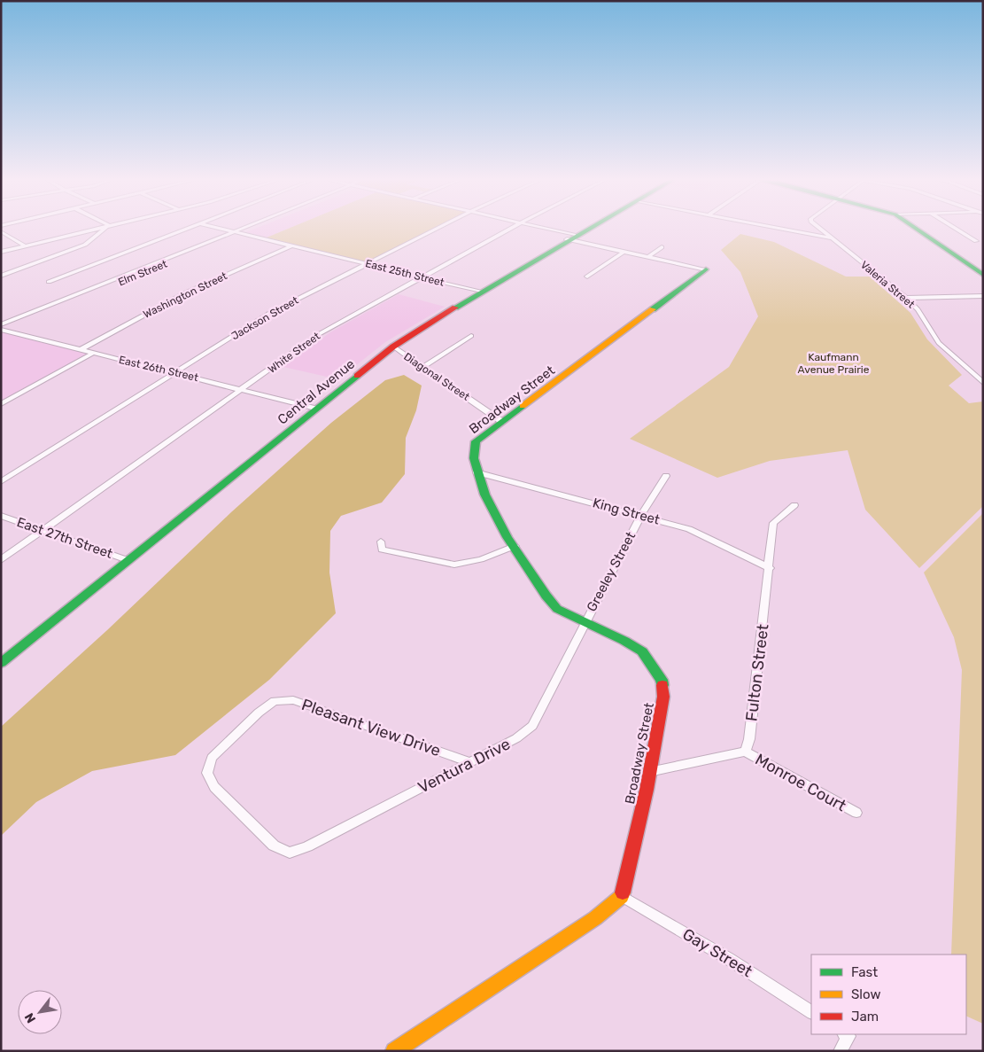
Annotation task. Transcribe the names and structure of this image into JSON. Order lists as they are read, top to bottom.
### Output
{
  "streets": {
    "main road": ["Central Avenue", "Broadway Street"],
    "street": [
      "Elm Street",
      "East 25th Street",
      "Valeria Street",
      "Washington Street",
      "Jackson Street",
      "White Street",
      "East 26th Street",
      "Diagonal Street",
      "King Street",
      "East 27th Street",
      "Greeley Street",
      "Fulton Street",
      "Pleasant View Drive",
      "Ventura Drive",
      "Monroe Court",
      "Gay Street"
    ]
  },
  "crossings": [
    ["Elm Street", "East 25th Street"],
    ["Elm Street", "East 26th Street"],
    ["East 25th Street", "Washington Street"],
    ["East 25th Street", "Jackson Street"],
    ["East 25th Street", "White Street"],
    ["East 25th Street", "Central Avenue"],
    ["Washington Street", "East 26th Street"],
    ["Jackson Street", "East 26th Street"],
    ["White Street", "East 26th Street"],
    ["White Street", "East 27th Street"],
    ["East 26th Street", "Central Avenue"],
    ["Diagonal Street", "Central Avenue"],
    ["Diagonal Street", "Broadway Street"],
    ["Central Avenue", "East 27th Street"],
    ["Broadway Street", "King Street"],
    ["Broadway Street", "Greeley Street"],
    ["Broadway Street", "Ventura Drive"],
    ["Broadway Street", "Gay Street"],
    ["King Street", "Greeley Street"],
    ["King Street", "Fulton Street"],
    ["Greeley Street", "Ventura Drive"],
    ["Fulton Street", "Monroe Court"],
    ["Pleasant View Drive", "Ventura Drive"]
  ],
  "parks": ["Kaufmann Avenue Prairie"],
  "legend": ["Fast", "Slow", "Jam"],
  "north": "bottom left"
}
